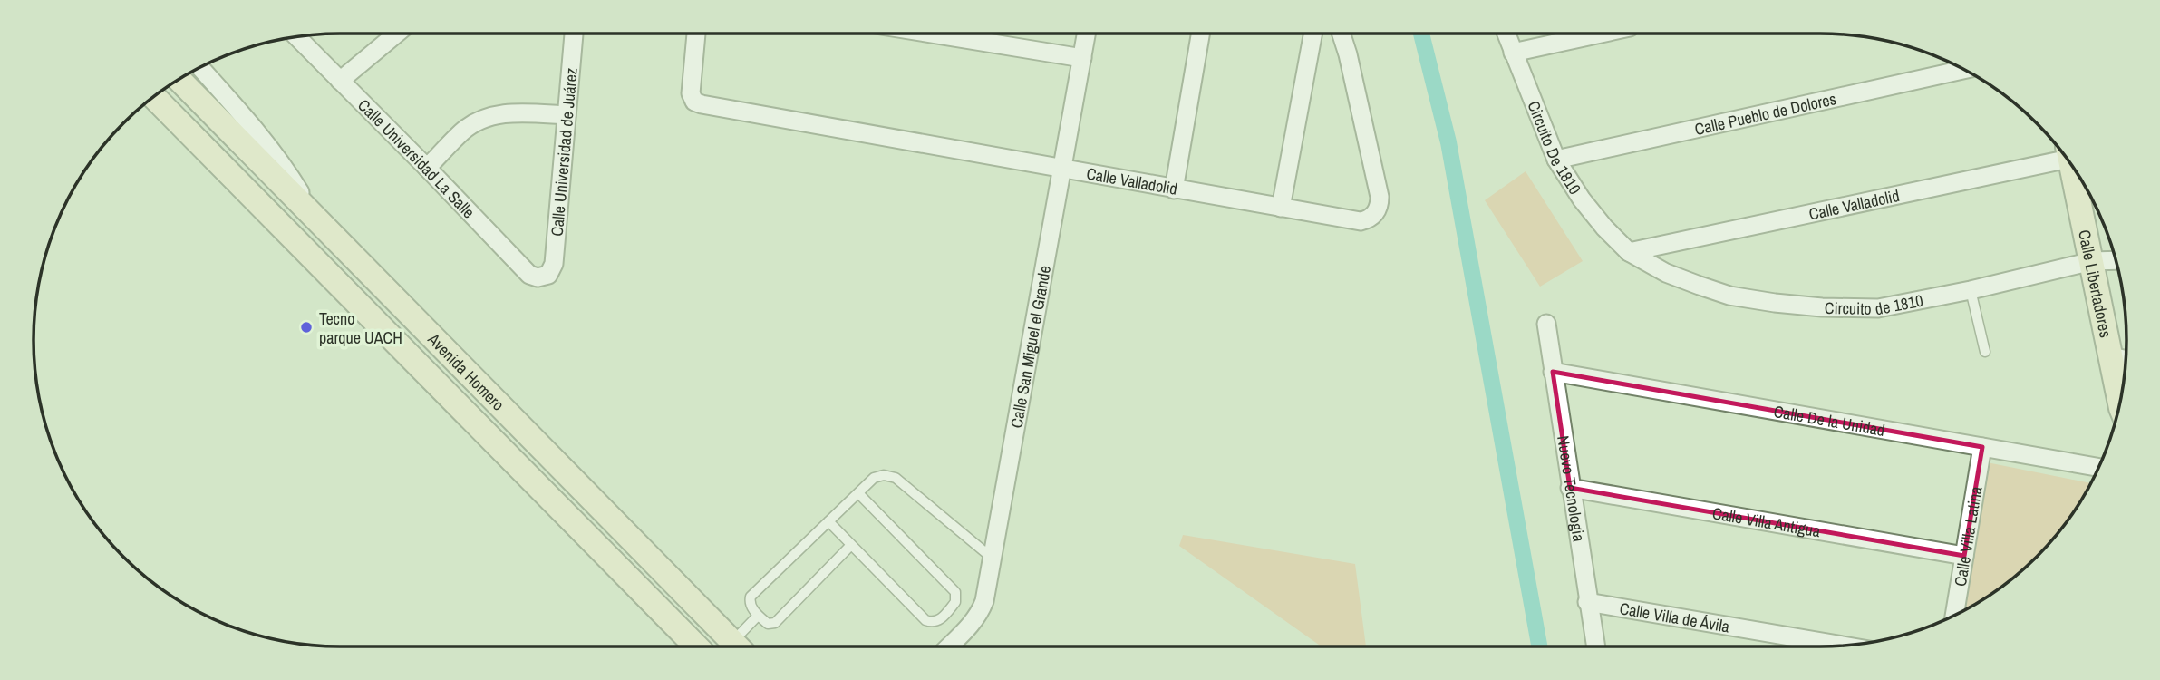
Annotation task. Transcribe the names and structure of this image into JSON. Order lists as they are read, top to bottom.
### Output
{
  "streets": {
    "main road": ["Calle Libertadores", "Avenida Homero"],
    "street": [
      "Calle Pueblo de Dolores",
      "Circuito De 1810",
      "Calle Universidad de Juárez",
      "Calle Universidad La Salle",
      "Calle Valladolid",
      "Circuito de 1810",
      "Calle San Miguel el Grande",
      "Calle De la Unidad",
      "Nuevo Tecnologia",
      "Calle Villa Antigua",
      "Calle Villa Latina",
      "Calle Villa de Ávila"
    ]
  },
  "crossings": [
    ["Calle Pueblo de Dolores", "Circuito De 1810"],
    ["Circuito De 1810", "Calle Valladolid"],
    ["Circuito De 1810", "Circuito de 1810"],
    ["Calle Universidad de Juárez", "Calle Universidad La Salle"],
    ["Calle Valladolid", "Circuito de 1810"],
    ["Calle Valladolid", "Calle San Miguel el Grande"],
    ["Calle Libertadores", "Circuito de 1810"],
    ["Calle De la Unidad", "Nuevo Tecnologia"],
    ["Calle De la Unidad", "Calle Villa Latina"],
    ["Nuevo Tecnologia", "Calle Villa Antigua"],
    ["Nuevo Tecnologia", "Calle Villa de Ávila"],
    ["Calle Villa Antigua", "Calle Villa Latina"]
  ],
  "places": ["Tecno parque UACH"]
}
